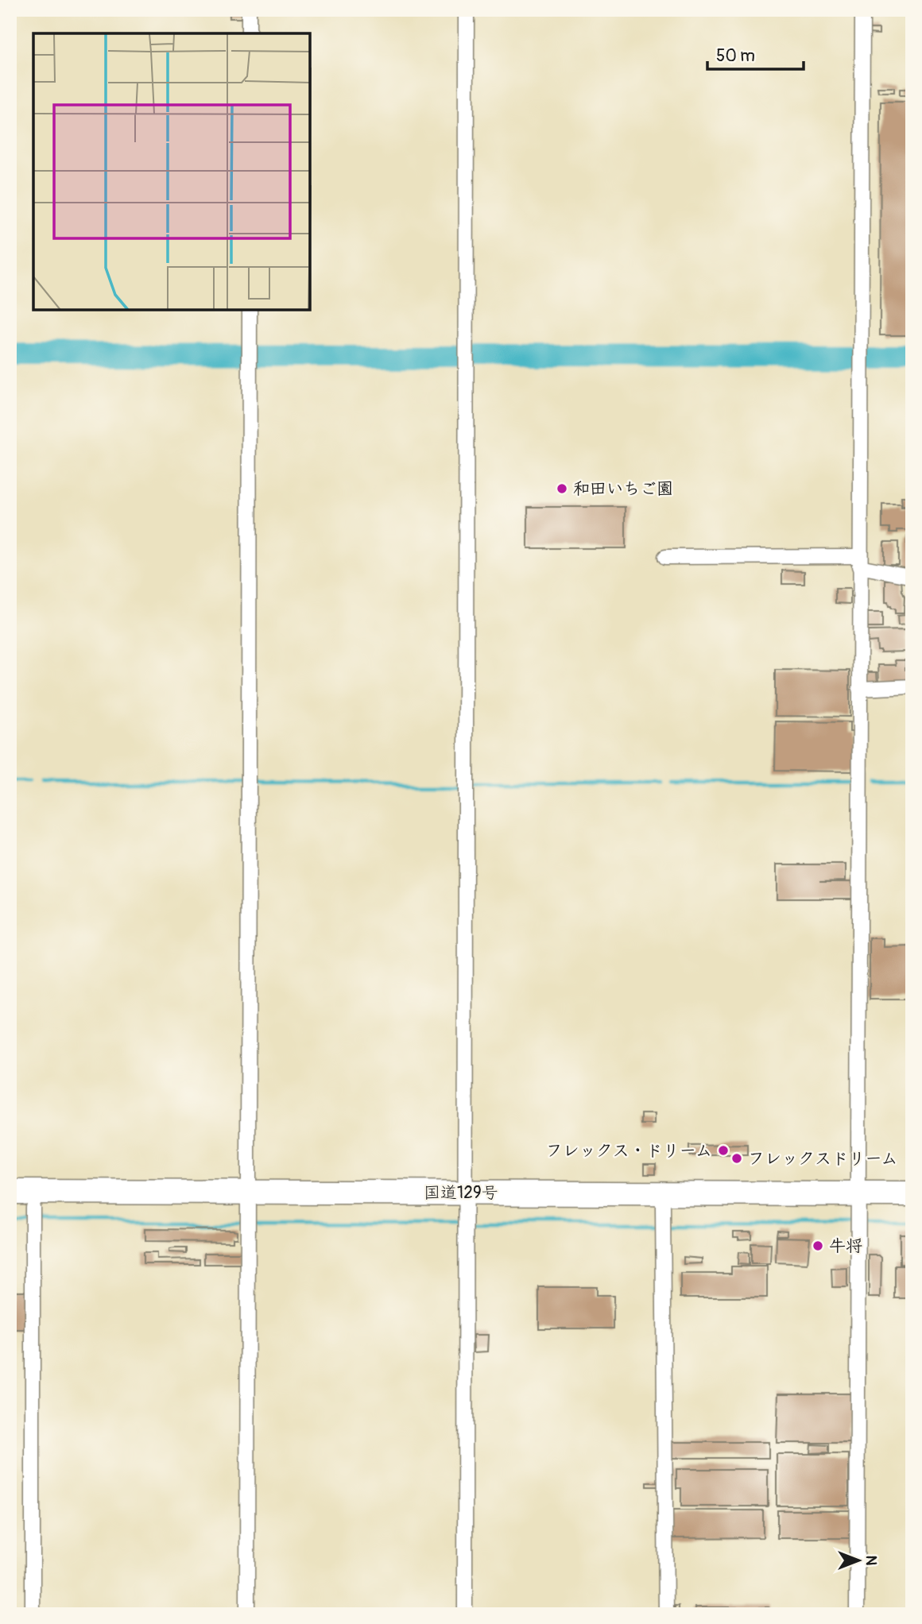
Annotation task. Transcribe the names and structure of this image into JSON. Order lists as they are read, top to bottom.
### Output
{
  "streets": {
    "highway": ["国道129号"]
  },
  "places": [
    "和田いちご園",
    "フレックス・ドリーム",
    "フレックスドリーム",
    "牛将"
  ],
  "scale_bar": "50 m",
  "north": "right"
}
